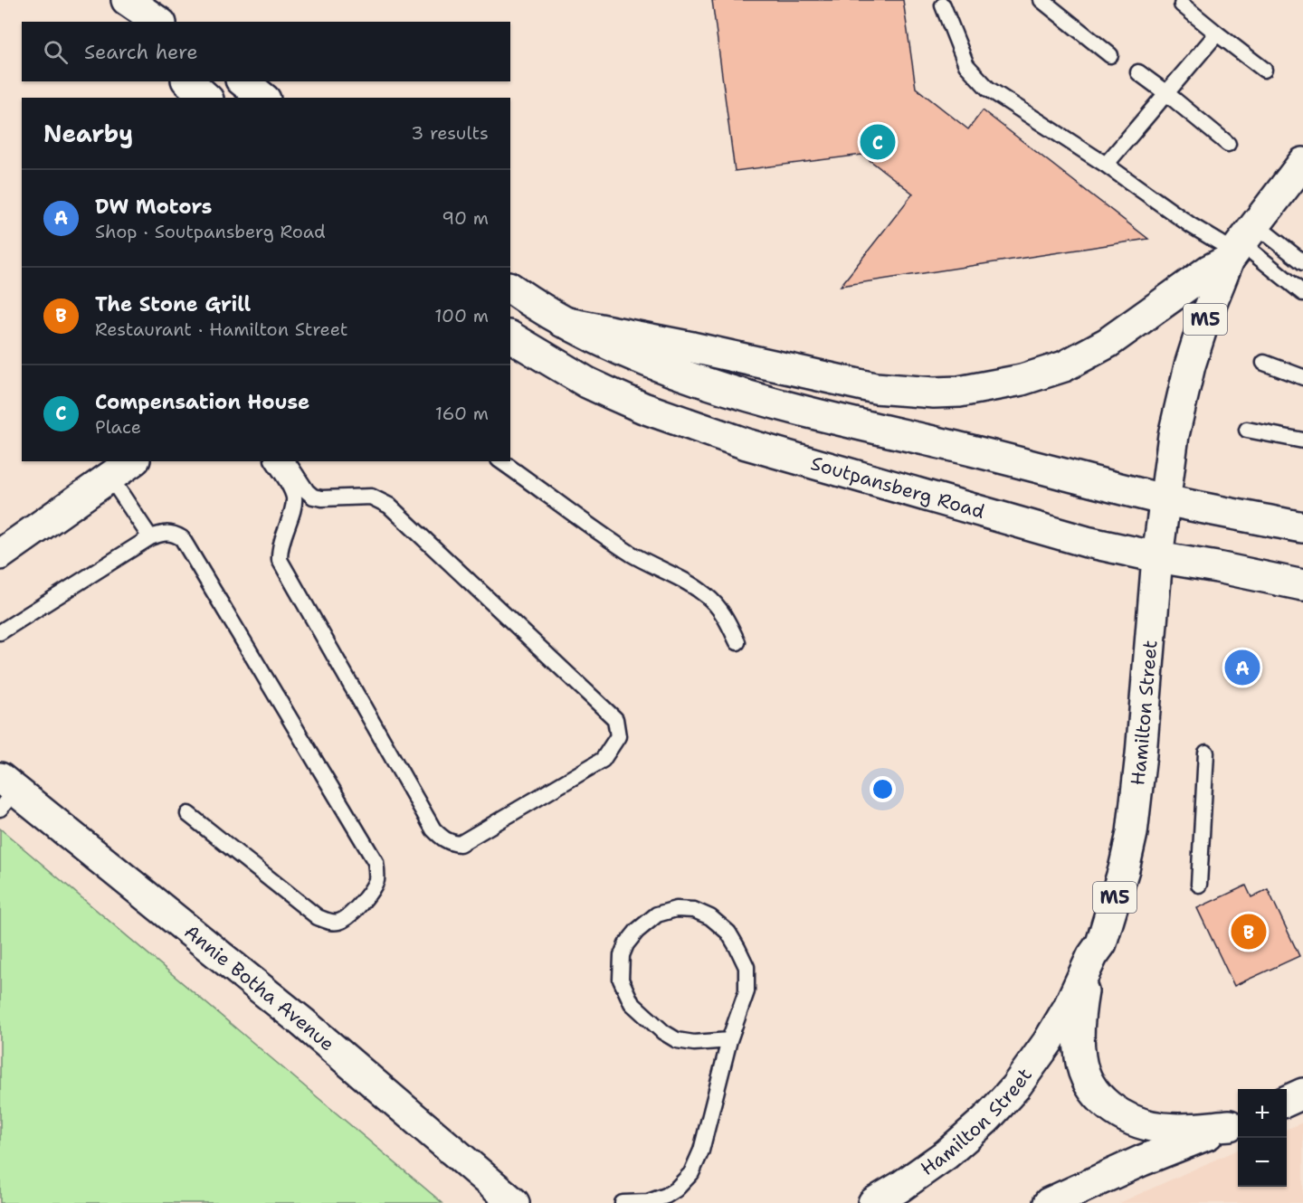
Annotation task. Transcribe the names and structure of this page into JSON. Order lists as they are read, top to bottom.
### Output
{
  "streets": {
    "main road": [
      "M5",
      "Soutpansberg Road",
      "Hamilton Street",
      "Annie Botha Avenue"
    ]
  },
  "crossings": [
    ["Soutpansberg Road", "Hamilton Street"]
  ],
  "page": {
    "search": "Search here",
    "heading": ["Nearby", "3 results"],
    "pins": ["C", "A", "B"],
    "list": [
      {
        "mark": "A",
        "name": "DW Motors",
        "note": "Shop · Soutpansberg Road",
        "value": "90 m"
      },
      {
        "mark": "B",
        "name": "The Stone Grill",
        "note": "Restaurant · Hamilton Street",
        "value": "100 m"
      },
      {
        "mark": "C",
        "name": "Compensation House",
        "note": "Place",
        "value": "160 m"
      }
    ],
    "map_buttons": ["+", "−"]
  }
}
